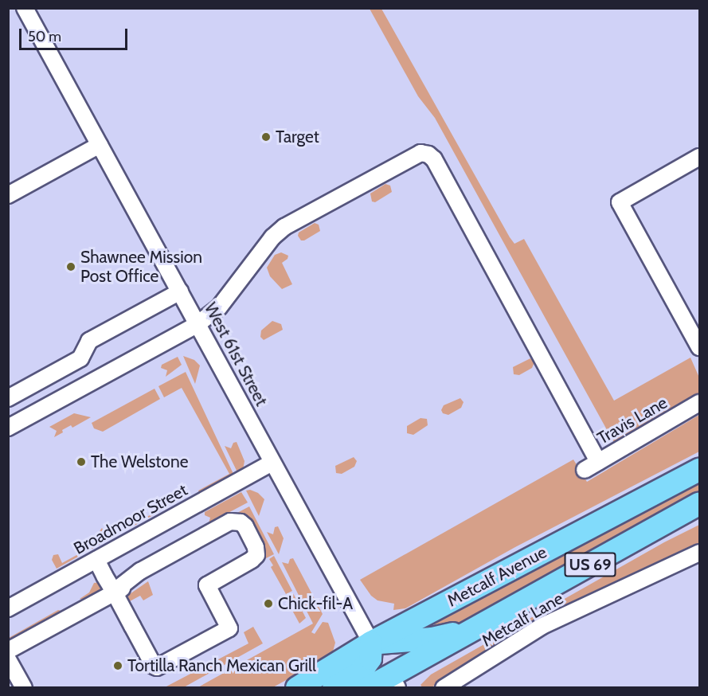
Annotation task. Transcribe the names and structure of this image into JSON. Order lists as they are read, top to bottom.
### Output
{
  "streets": {
    "highway": ["US 69", "Metcalf Avenue"],
    "street": [
      "West 61st Street",
      "Travis Lane",
      "Broadmoor Street",
      "Metcalf Lane"
    ]
  },
  "crossings": [
    ["West 61st Street", "Broadmoor Street"],
    ["West 61st Street", "Metcalf Avenue"]
  ],
  "places": [
    "Target",
    "Shawnee Mission Post Office",
    "The Welstone",
    "Chick-fil-A",
    "Tortilla Ranch Mexican Grill"
  ],
  "scale_bar": "50 m"
}
